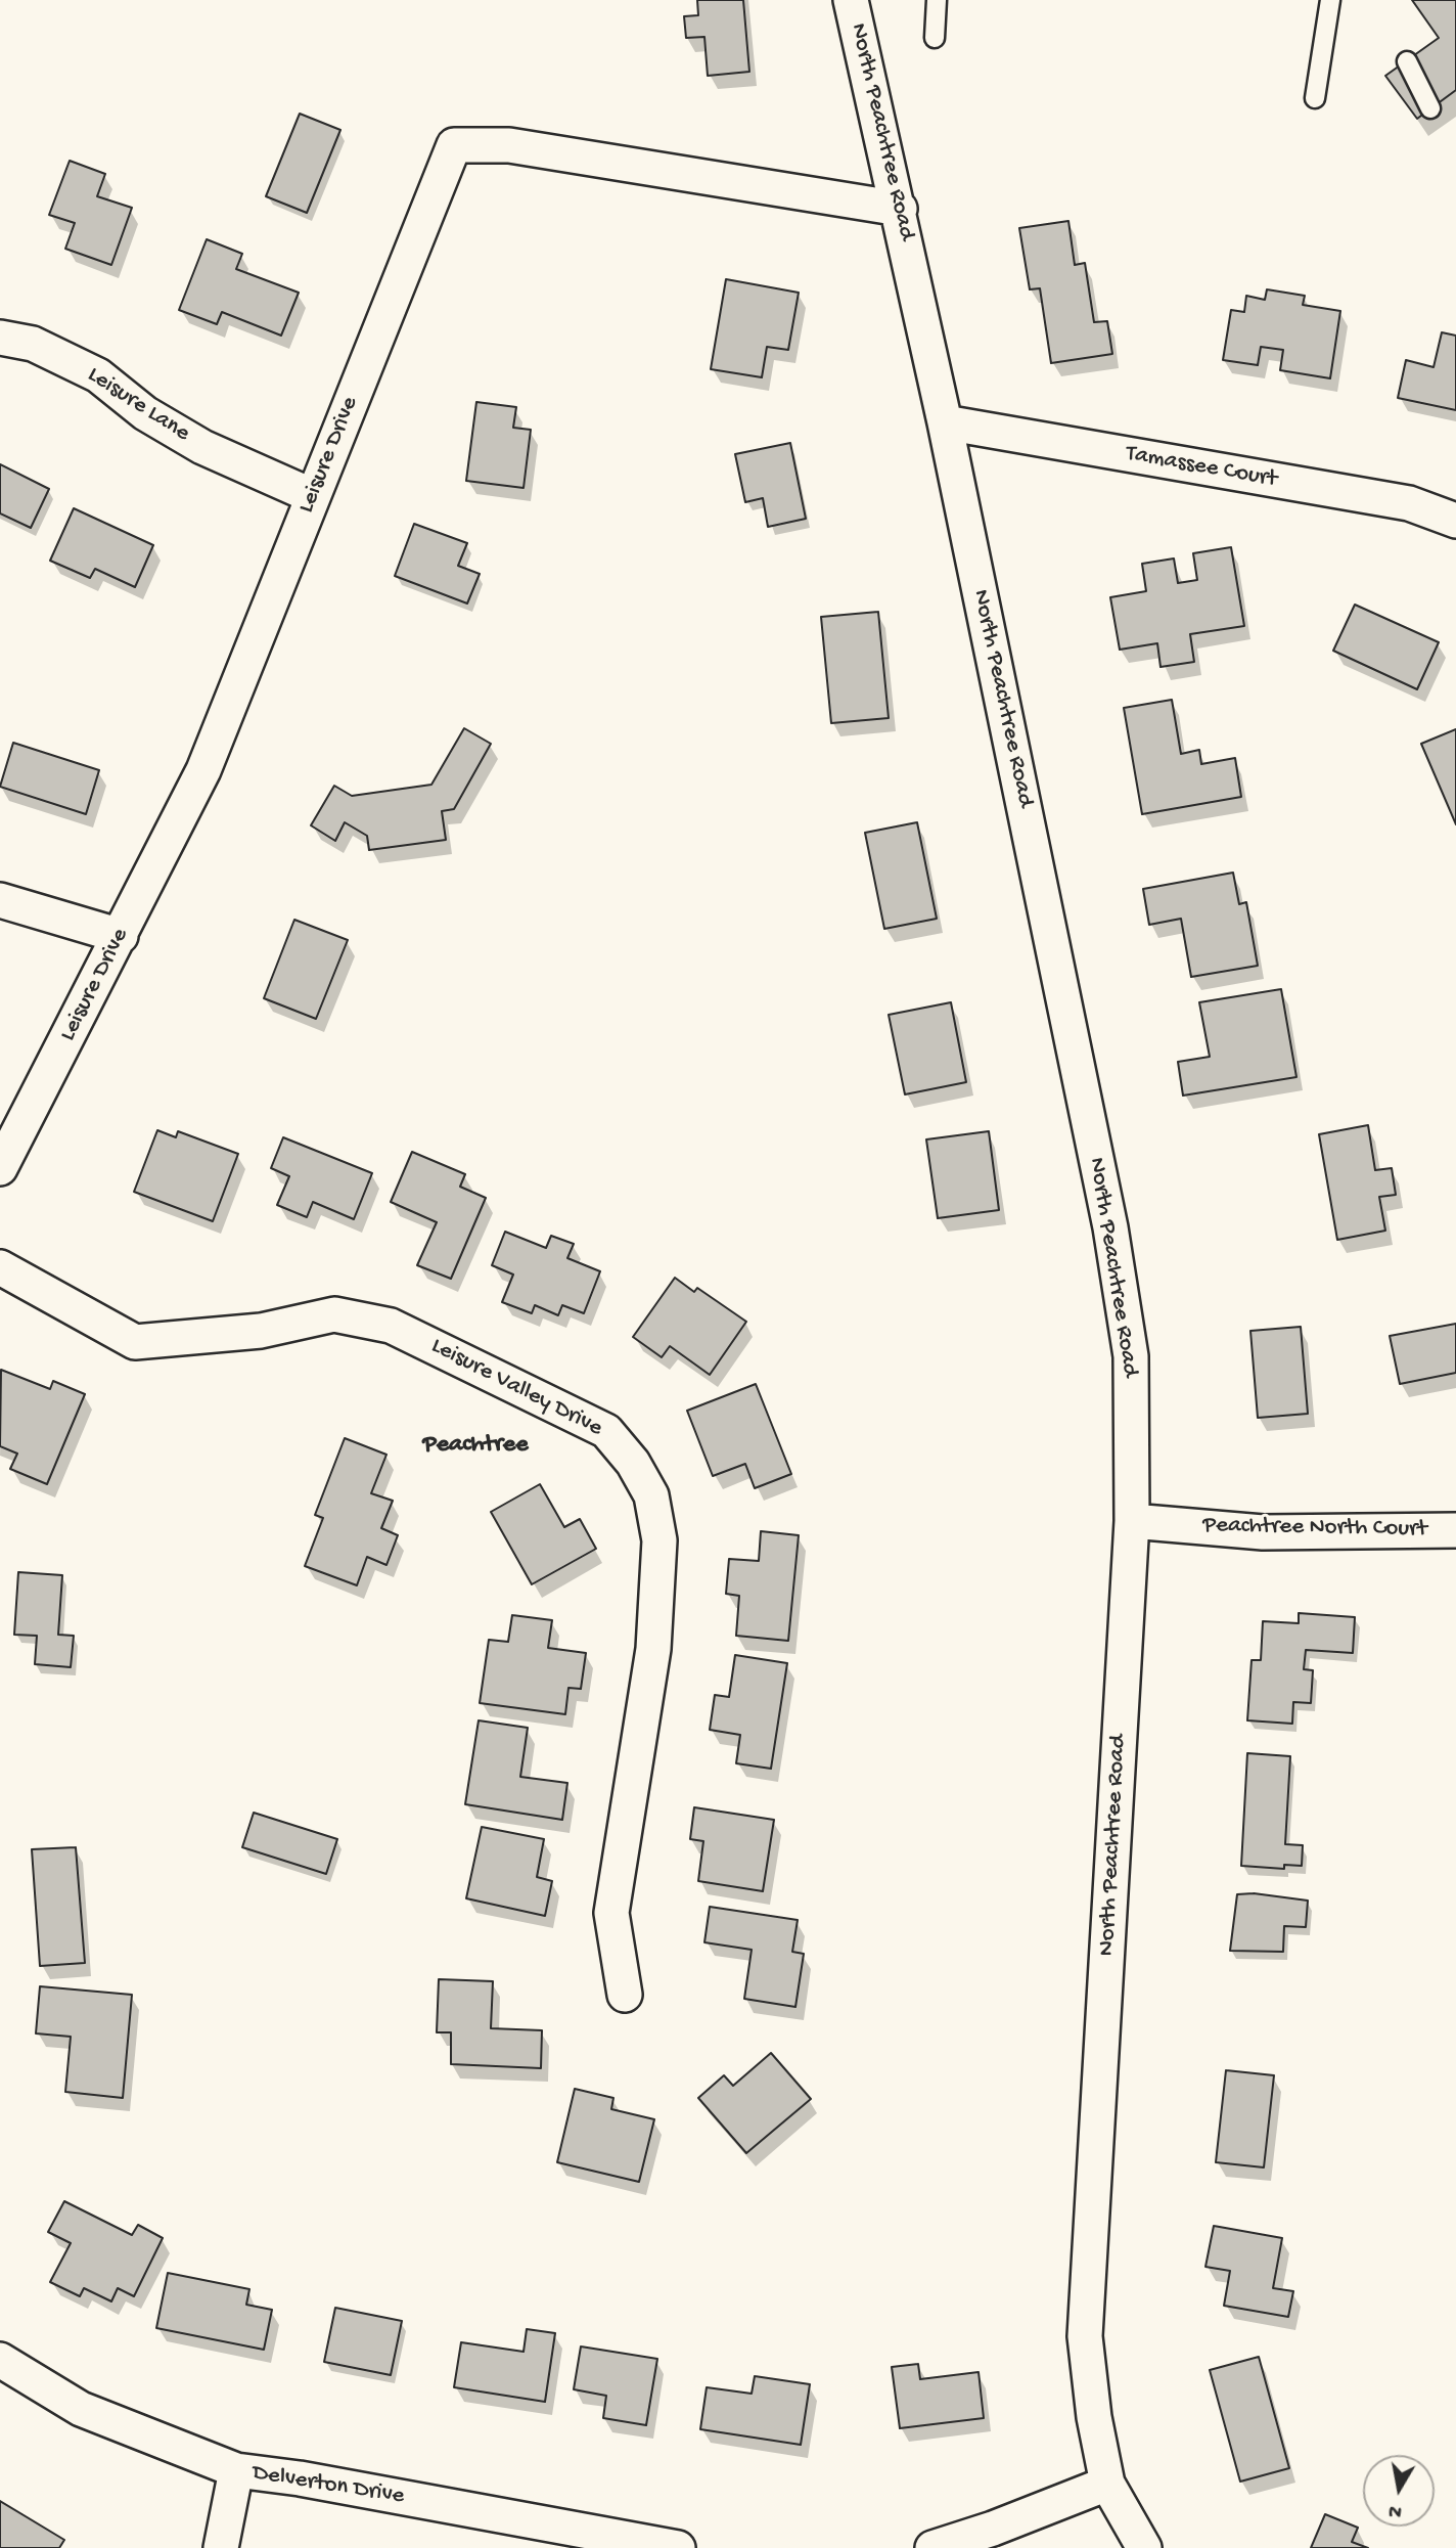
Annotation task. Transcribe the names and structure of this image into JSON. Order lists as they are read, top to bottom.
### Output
{
  "streets": {
    "street": [
      "North Peachtree Road",
      "Leisure Lane",
      "Leisure Drive",
      "Tamassee Court",
      "Leisure Valley Drive",
      "Peachtree North Court",
      "Delverton Drive"
    ]
  },
  "crossings": [
    ["North Peachtree Road", "Leisure Drive"],
    ["North Peachtree Road", "Tamassee Court"],
    ["North Peachtree Road", "Peachtree North Court"],
    ["Leisure Lane", "Leisure Drive"]
  ],
  "districts": ["Peachtree"],
  "north": "bottom"
}
